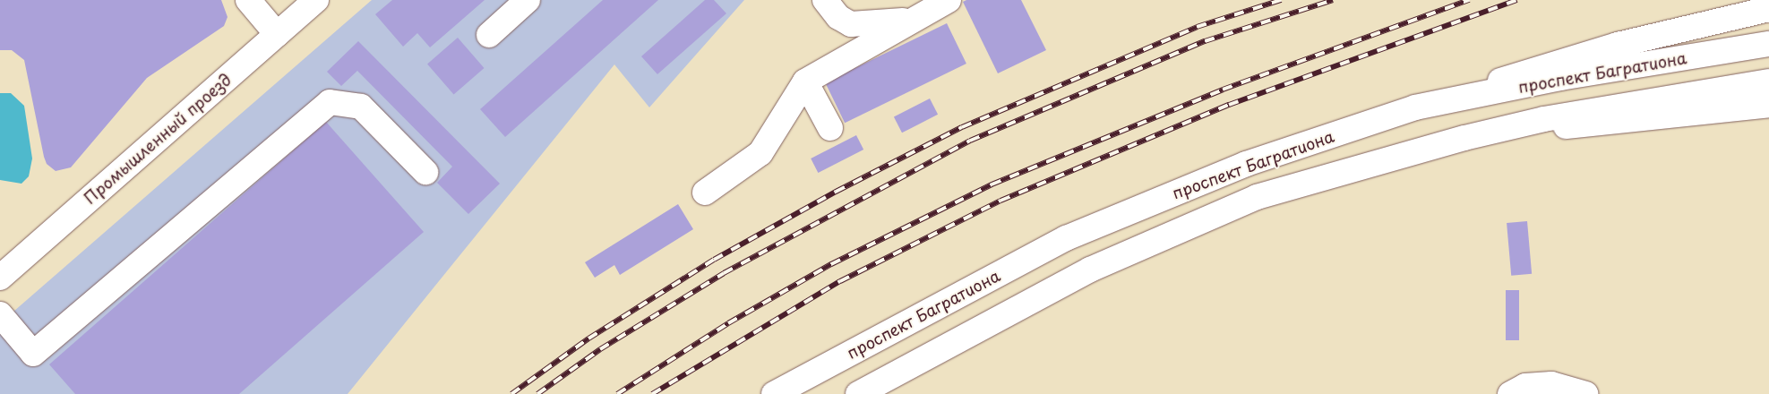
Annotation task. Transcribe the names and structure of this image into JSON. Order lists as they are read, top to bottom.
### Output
{
  "streets": {
    "main road": ["проспект Багратиона", "Промышленный проезд"]
  }
}
